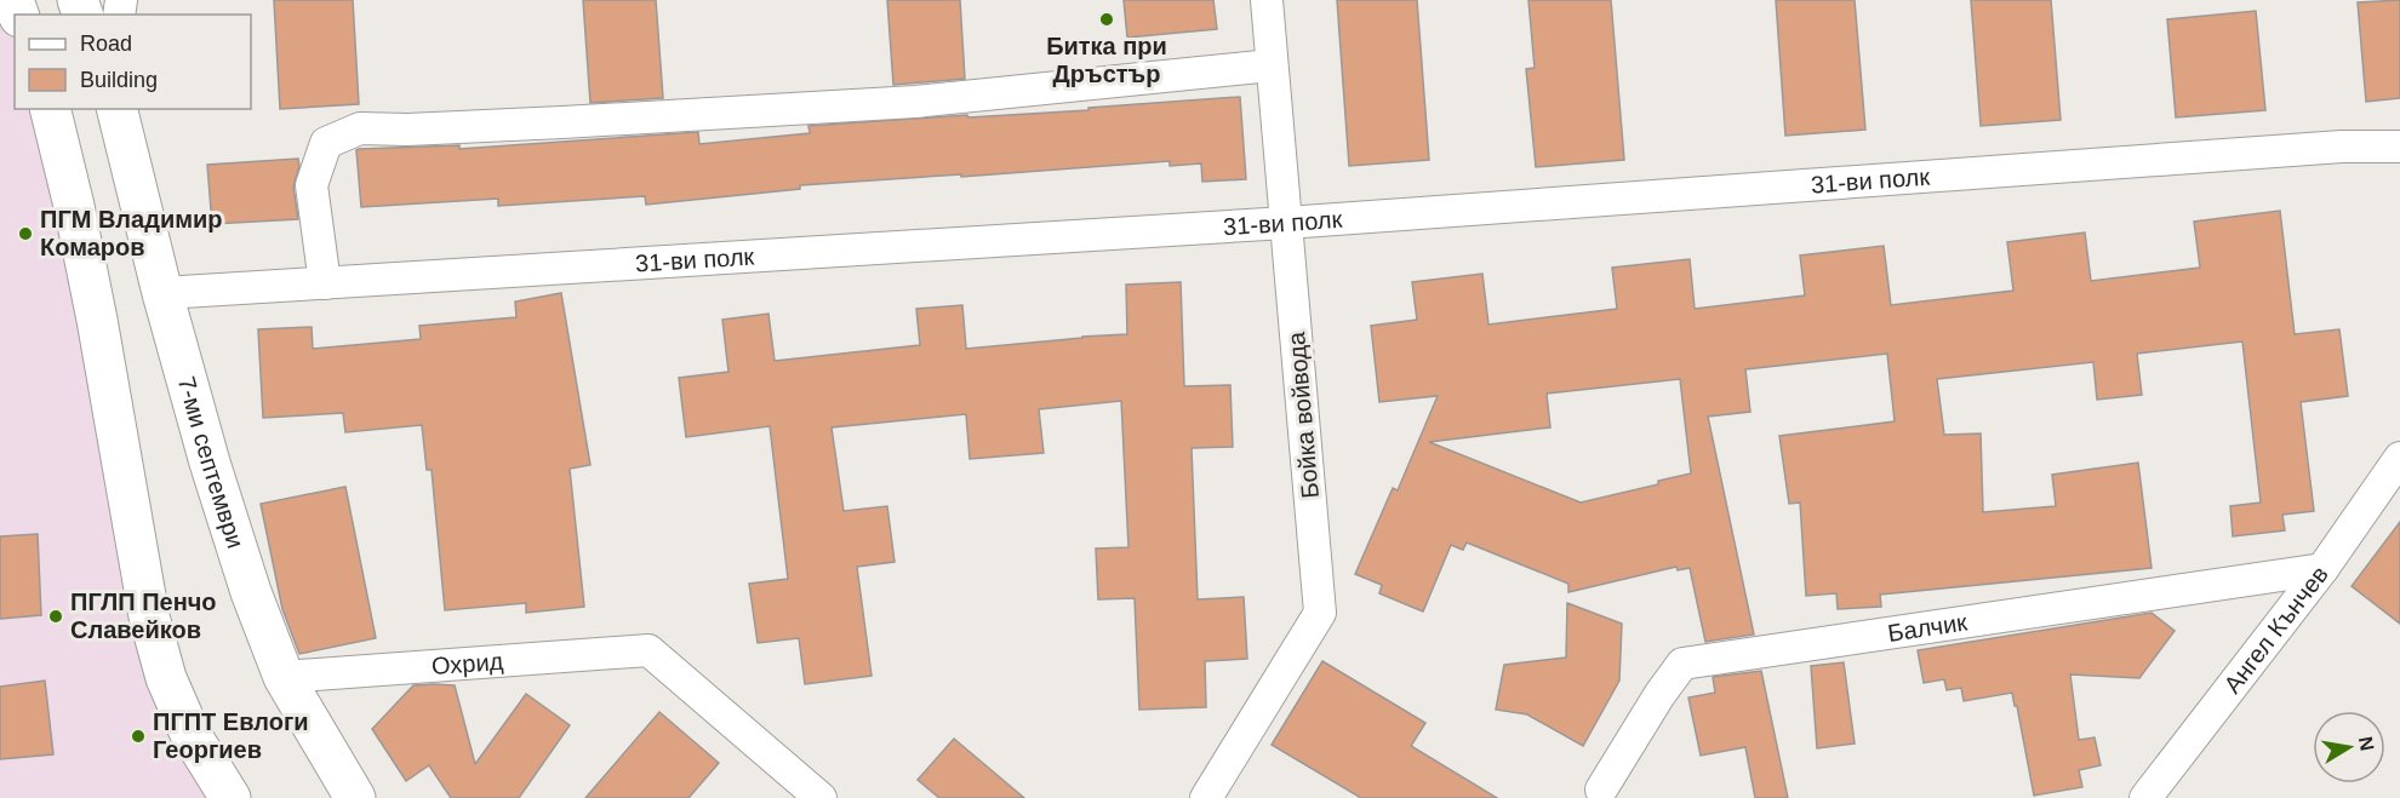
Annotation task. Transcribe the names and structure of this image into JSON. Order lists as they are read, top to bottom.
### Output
{
  "streets": {
    "main road": ["7-ми септември"],
    "street": [
      "31-ви полк",
      "Бойка войвода",
      "Балчик",
      "Ангел Кънчев",
      "Охрид"
    ]
  },
  "crossings": [
    ["31-ви полк", "Бойка войвода"],
    ["31-ви полк", "7-ми септември"],
    ["7-ми септември", "Охрид"],
    ["Балчик", "Ангел Кънчев"]
  ],
  "places": [
    "Битка при Дръстър",
    "ПГМ Владимир Комаров",
    "ПГЛП Пенчо Славейков",
    "ПГПТ Евлоги Георгиев"
  ],
  "legend": ["Road", "Building"],
  "north": "right"
}
